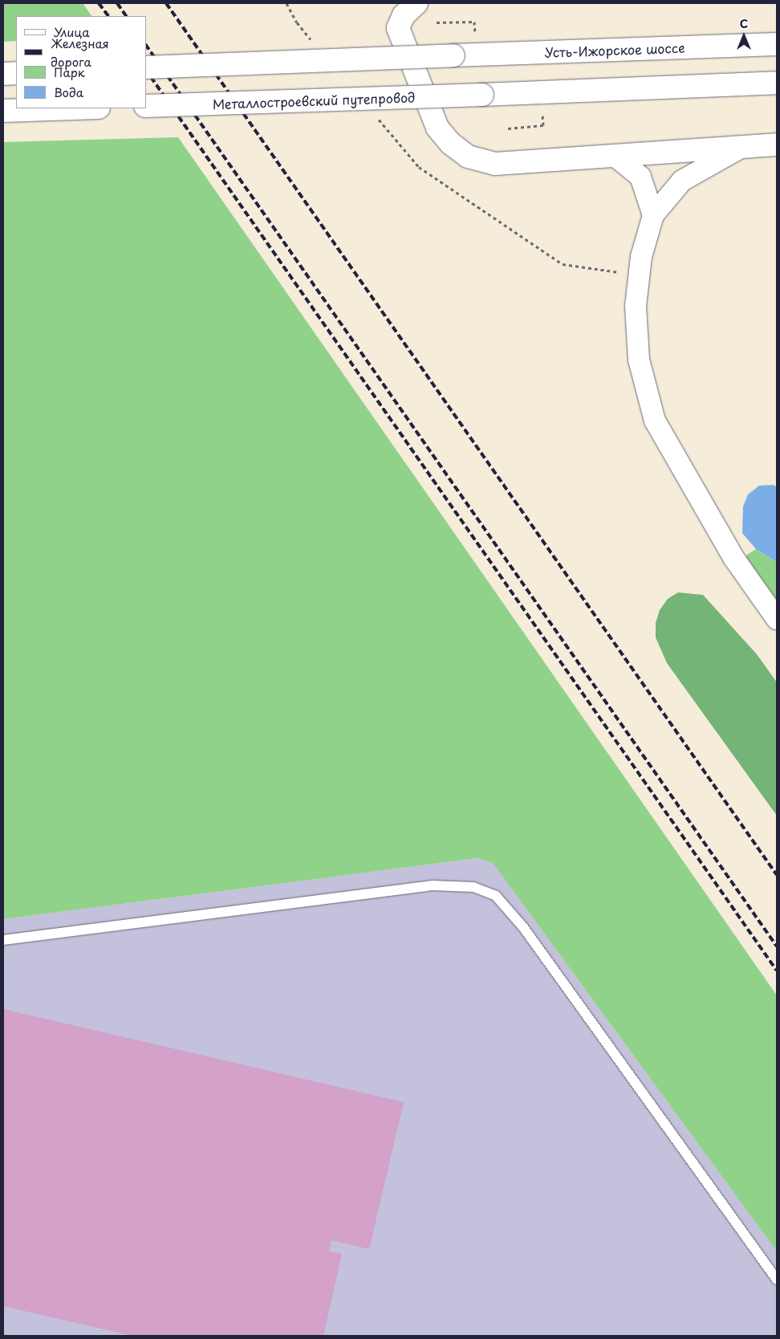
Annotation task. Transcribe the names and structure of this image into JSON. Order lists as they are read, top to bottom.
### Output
{
  "streets": {
    "street": ["Усть-Ижорское шоссе", "Металлостроевский путепровод"]
  },
  "legend": [
    "Улица",
    "Железная дорога",
    "Парк",
    "Вода"
  ],
  "north": "top"
}
